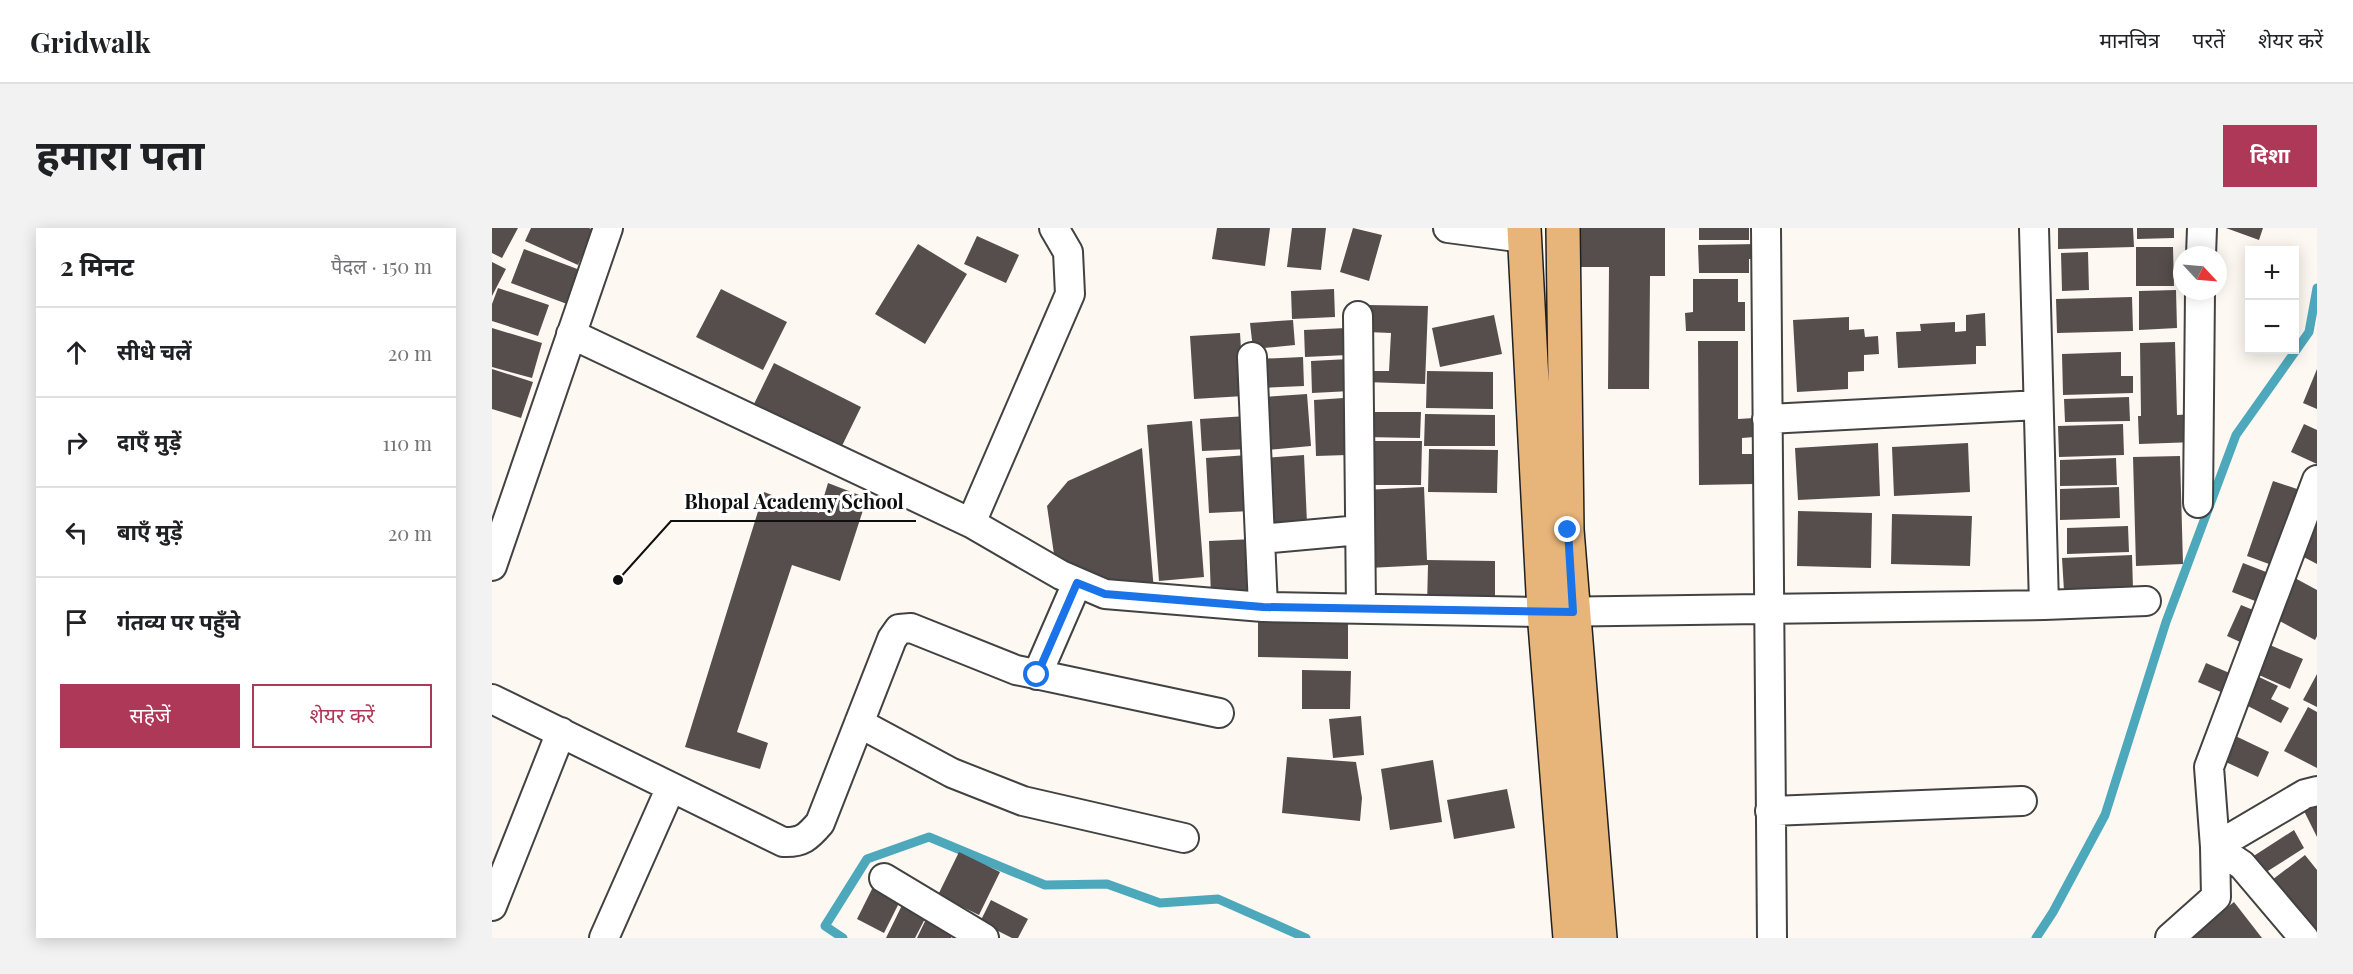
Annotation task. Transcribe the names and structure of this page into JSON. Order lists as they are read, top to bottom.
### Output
{
  "places": ["Bhopal Academy School"],
  "north": "bottom right",
  "page": {
    "header": "Gridwalk",
    "nav": ["मानचित्र", "परतें", "शेयर करें"],
    "title": "हमारा पता",
    "buttons": [
      "दिशा",
      ["सहेजें", "शेयर करें"]
    ],
    "heading": ["2 मिनट", "पैदल · 150 m"],
    "map_buttons": ["+", "−"],
    "list": [
      ["सीधे चलें", "20 m"],
      ["दाएँ मुड़ें", "110 m"],
      ["बाएँ मुड़ें", "20 m"],
      "गंतव्य पर पहुँचे"
    ]
  }
}
